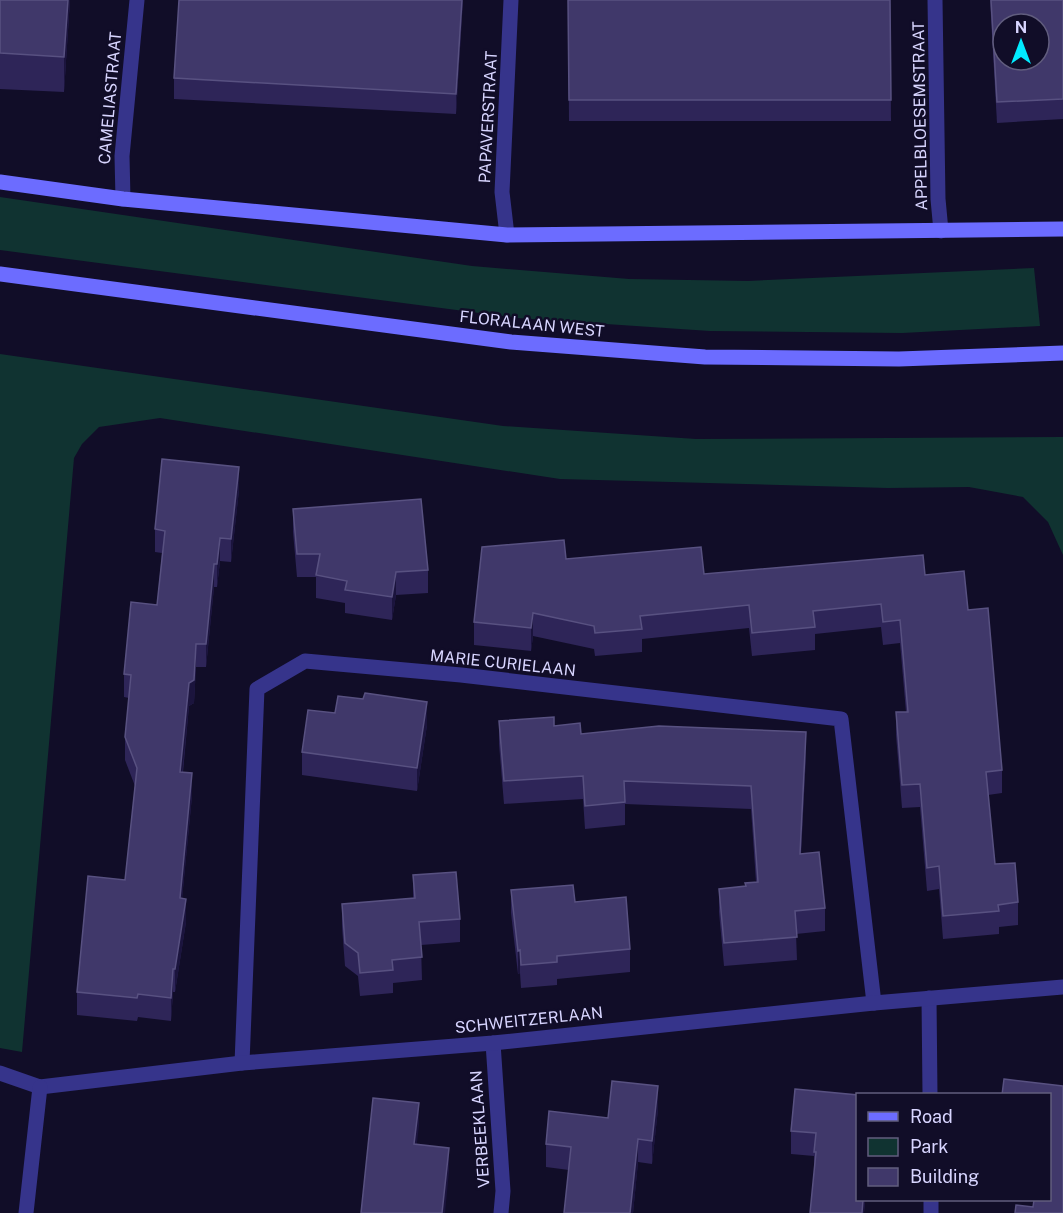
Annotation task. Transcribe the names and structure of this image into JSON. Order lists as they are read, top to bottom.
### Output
{
  "streets": {
    "main road": ["FLORALAAN WEST"],
    "street": [
      "CAMELIASTRAAT",
      "APPELBLOESEMSTRAAT",
      "PAPAVERSTRAAT",
      "MARIE CURIELAAN",
      "SCHWEITZERLAAN",
      "VERBEEKLAAN"
    ]
  },
  "crossings": [
    ["MARIE CURIELAAN", "SCHWEITZERLAAN"],
    ["SCHWEITZERLAAN", "VERBEEKLAAN"]
  ],
  "legend": ["Road", "Park", "Building"],
  "north": "top"
}
